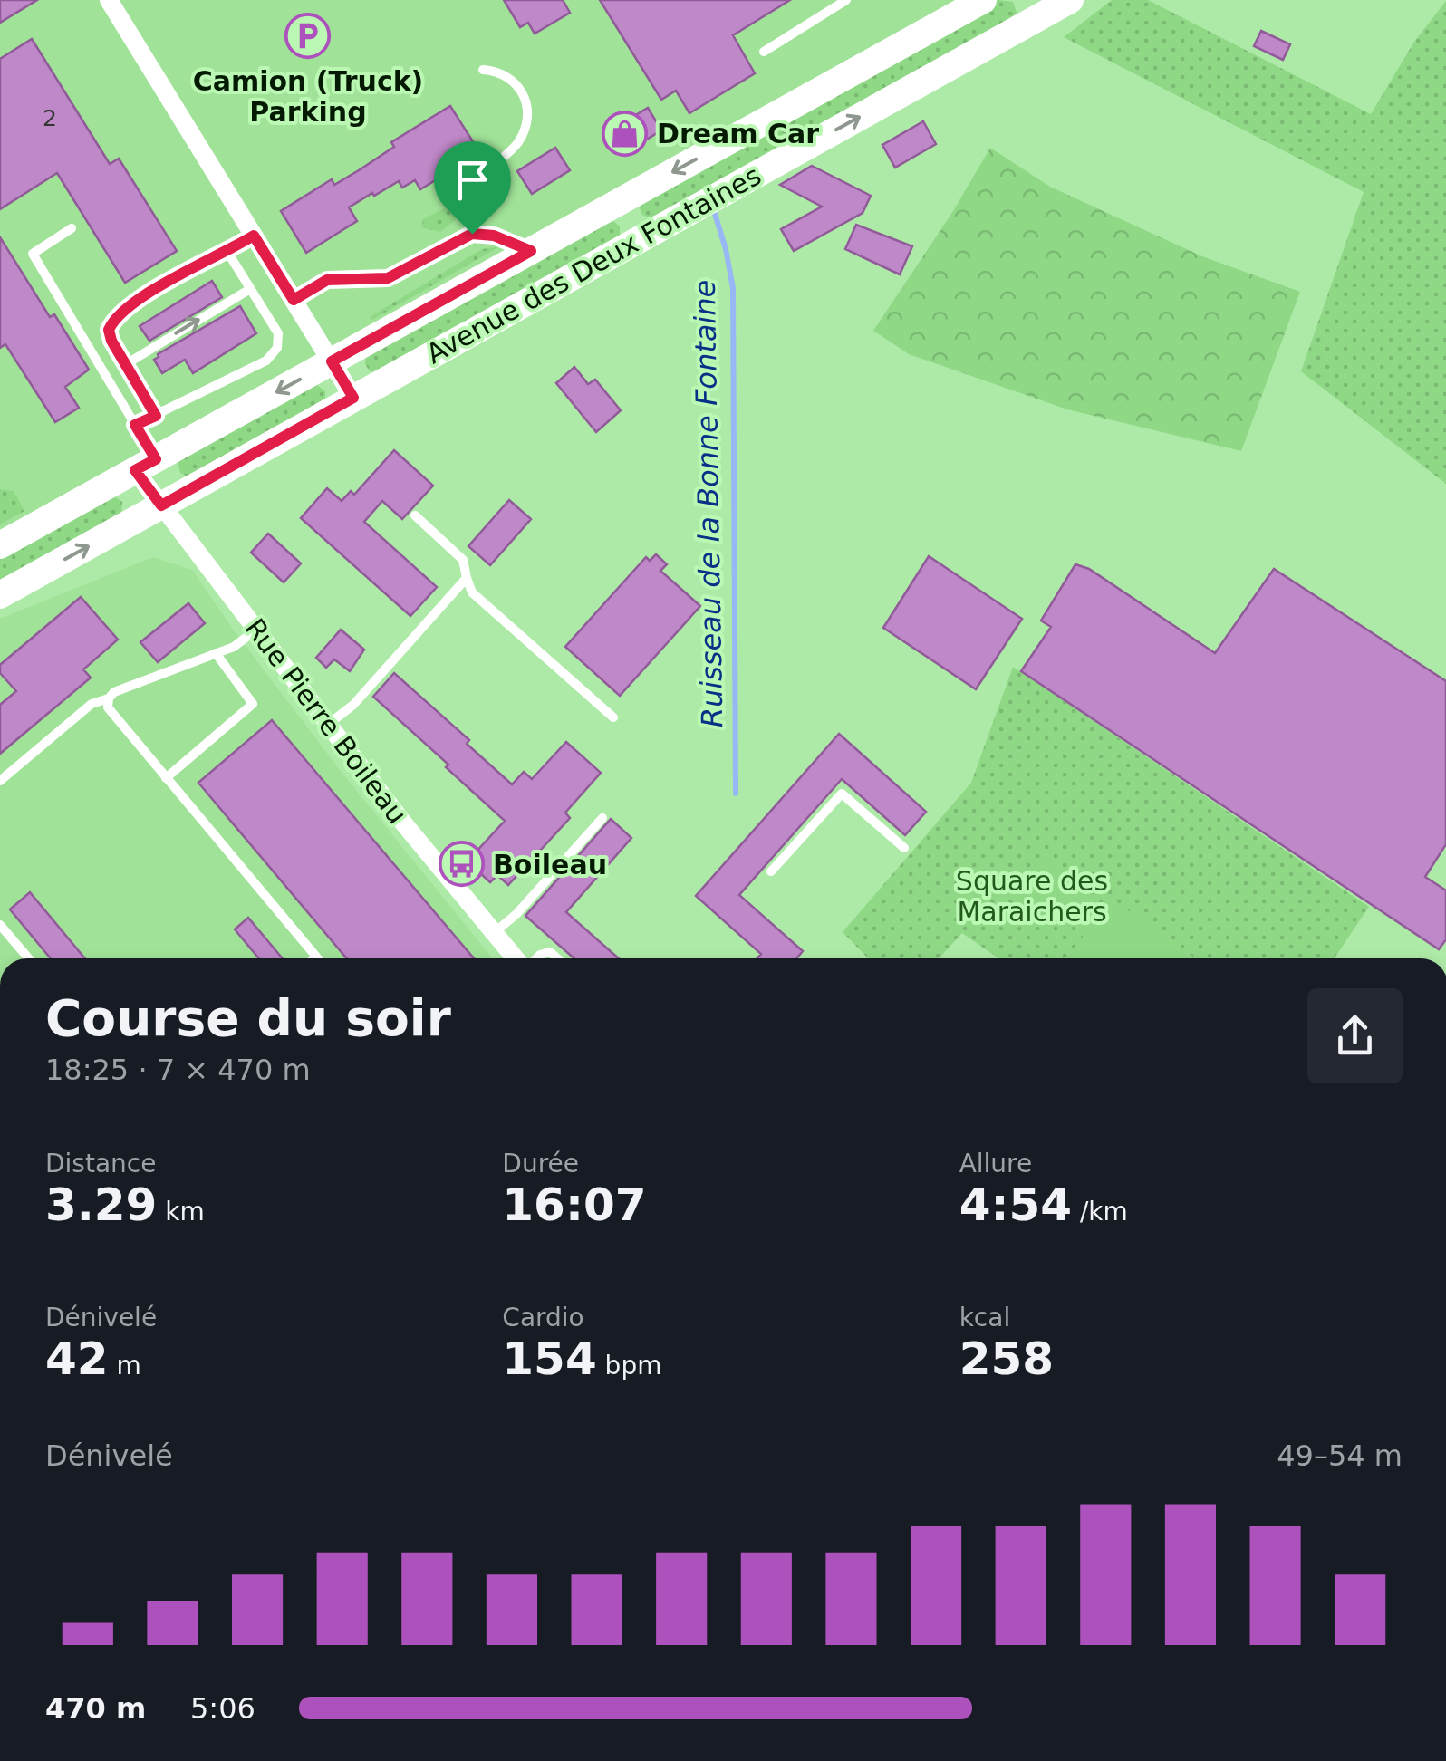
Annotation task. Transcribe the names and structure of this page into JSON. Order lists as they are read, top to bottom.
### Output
{
  "streets": {
    "main road": ["Avenue des Deux Fontaines"],
    "street": ["Rue Pierre Boileau"]
  },
  "crossings": [
    ["Avenue des Deux Fontaines", "Rue Pierre Boileau"]
  ],
  "water": ["Ruisseau de la Bonne Fontaine"],
  "parks": ["Square des Maraichers"],
  "places": {
    "parking": ["Camion (Truck) Parking"],
    "shop": ["Dream Car"],
    "bus stop": ["Boileau"]
  },
  "house_numbers": ["2"],
  "page": {
    "heading": ["Course du soir", "18:25 · 7 × 470 m"],
    "stats": [
      ["Distance", "3.29 km"],
      ["Durée", "16:07"],
      ["Allure", "4:54 /km"],
      ["Dénivelé", "42 m"],
      ["Cardio", "154 bpm"],
      ["kcal", "258"]
    ],
    "chart": ["Dénivelé", "49–54 m"],
    "list": [
      {
        "name": "470 m",
        "note": "5:06"
      }
    ]
  }
}
